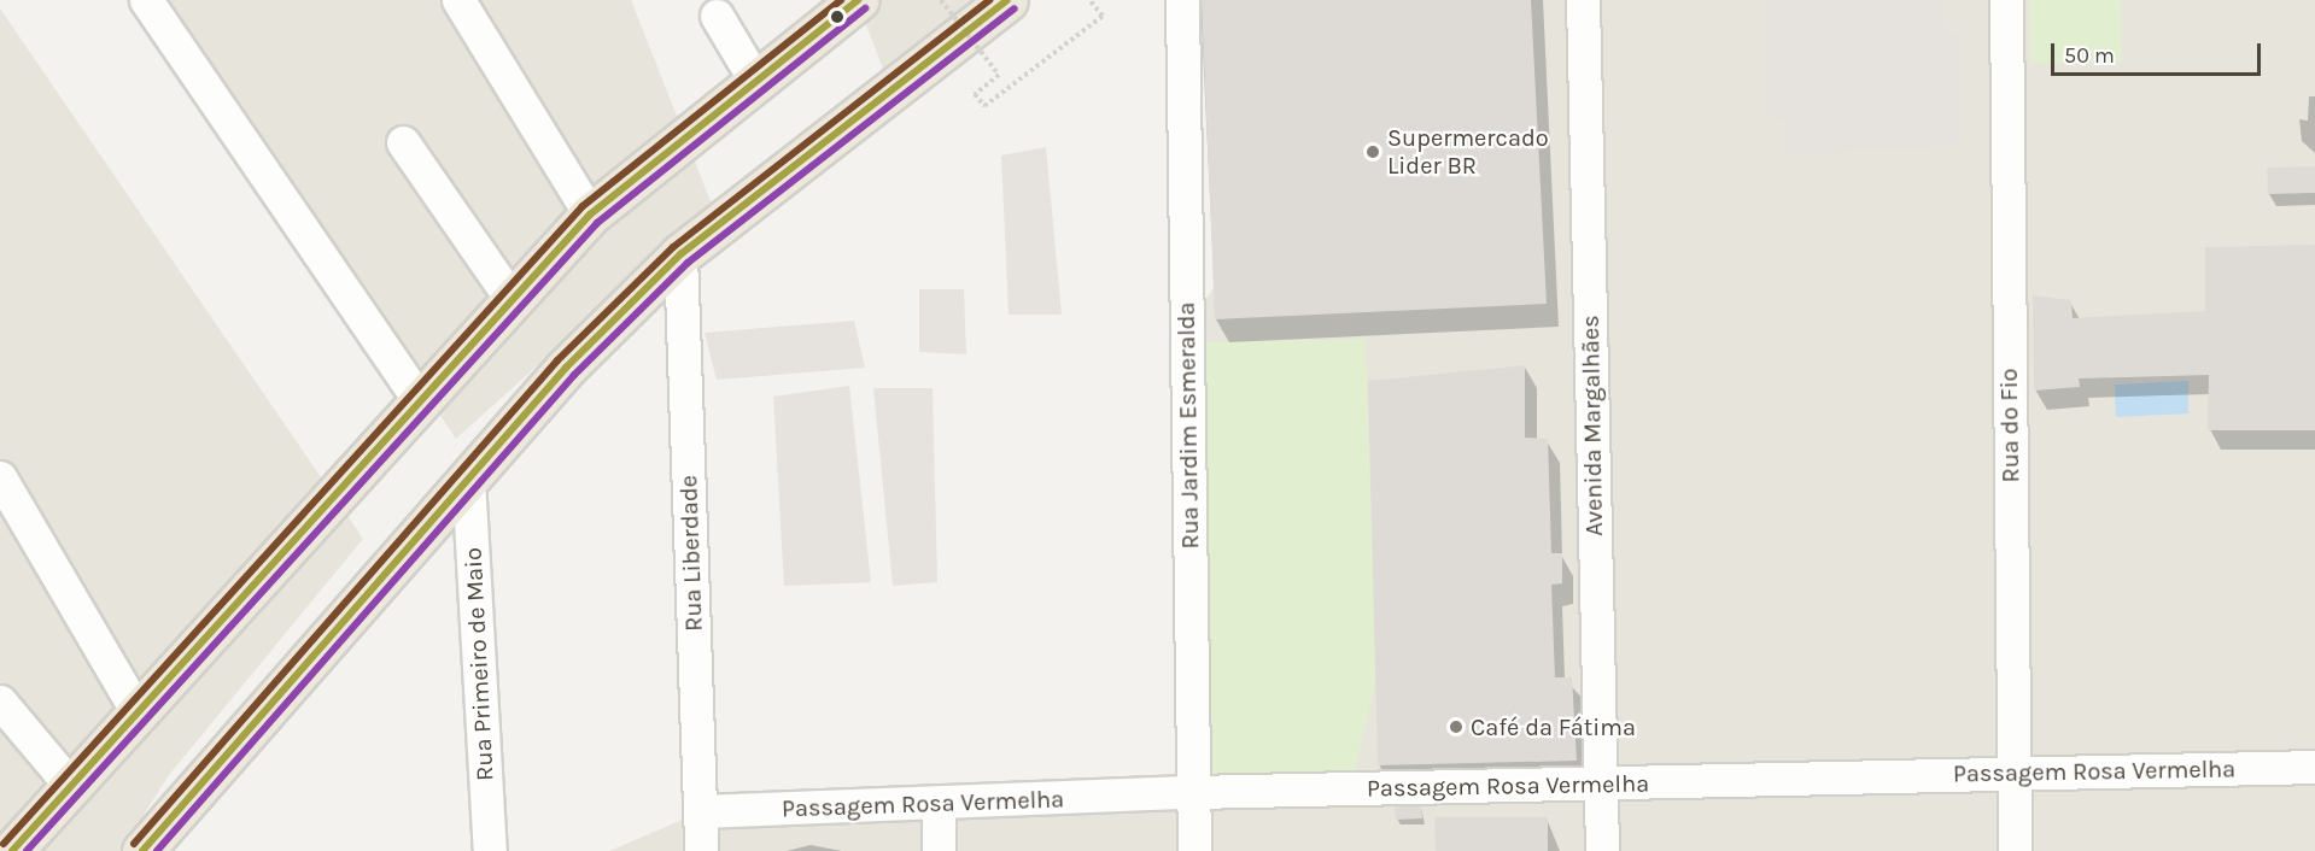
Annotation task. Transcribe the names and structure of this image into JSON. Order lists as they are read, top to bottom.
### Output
{
  "streets": {
    "street": [
      "Rua Jardim Esmeralda",
      "Avenida Margalhães",
      "Rua do Fio",
      "Rua Liberdade",
      "Rua Primeiro de Maio",
      "Passagem Rosa Vermelha"
    ]
  },
  "crossings": [
    ["Rua Jardim Esmeralda", "Passagem Rosa Vermelha"],
    ["Avenida Margalhães", "Passagem Rosa Vermelha"],
    ["Rua do Fio", "Passagem Rosa Vermelha"],
    ["Rua Liberdade", "Passagem Rosa Vermelha"]
  ],
  "places": ["Supermercado Lider BR", "Café da Fátima"],
  "scale_bar": "50 m"
}
